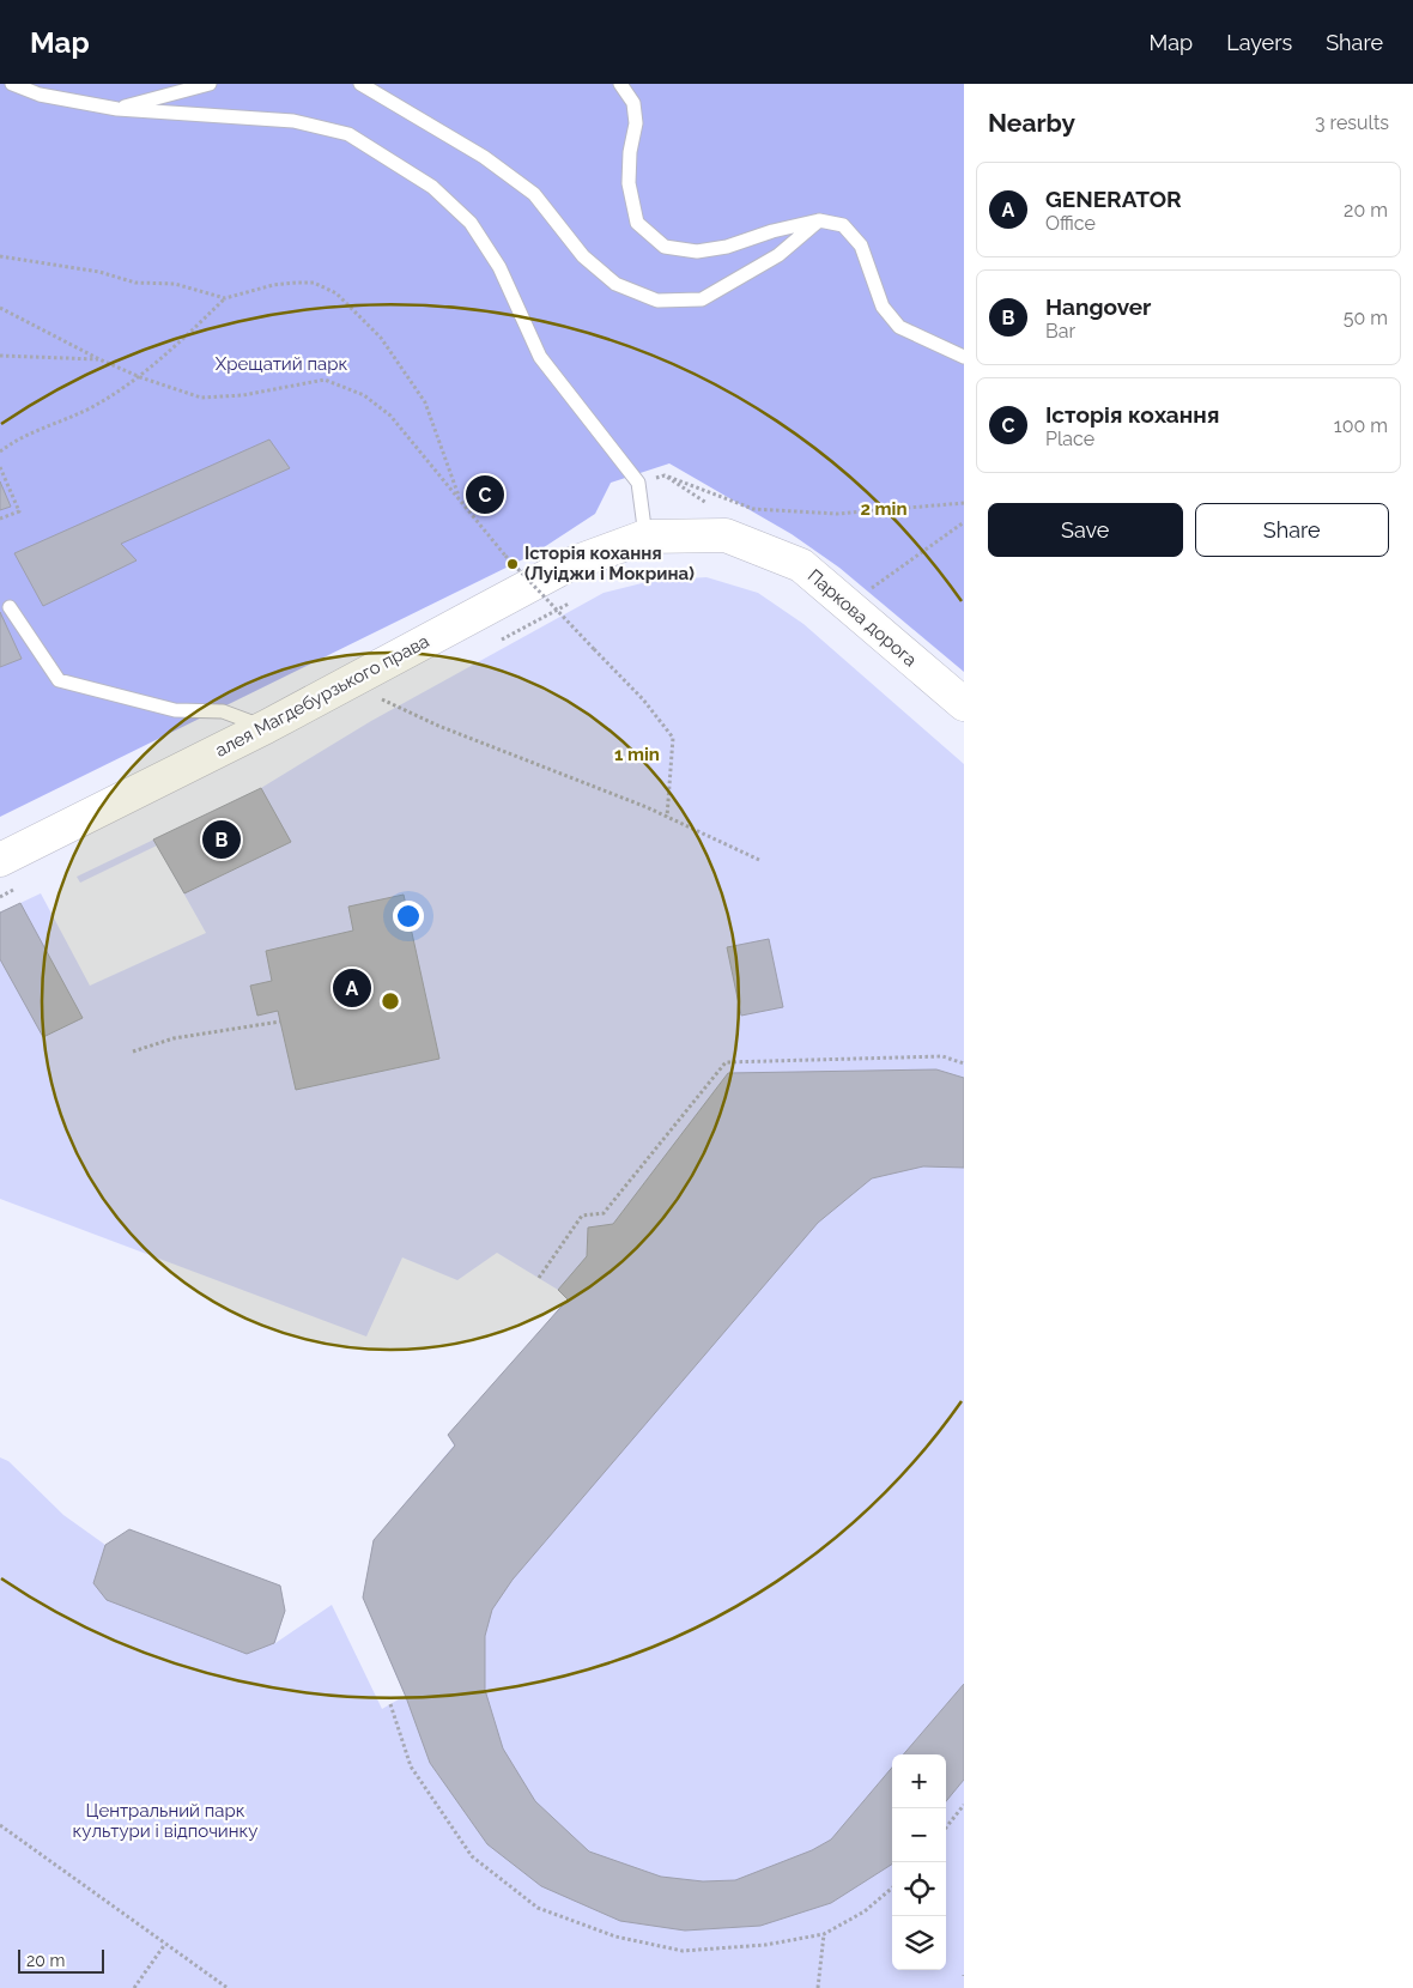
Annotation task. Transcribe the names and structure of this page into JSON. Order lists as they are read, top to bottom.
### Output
{
  "streets": {
    "main road": ["Паркова дорога", "алея Магдебурзького права"]
  },
  "crossings": [
    ["Паркова дорога", "алея Магдебурзького права"]
  ],
  "parks": ["Хрещатий парк", "Центральний парк культури і відпочинку"],
  "places": ["Історія кохання (Луіджи і Мокрина)"],
  "scale_bar": "20 m",
  "page": {
    "header": "Map",
    "nav": ["Map", "Layers", "Share"],
    "heading": ["Nearby", "3 results"],
    "list": [
      {
        "mark": "A",
        "name": "GENERATOR",
        "note": "Office",
        "value": "20 m"
      },
      {
        "mark": "B",
        "name": "Hangover",
        "note": "Bar",
        "value": "50 m"
      },
      {
        "mark": "C",
        "name": "Історія кохання",
        "note": "Place",
        "value": "100 m"
      }
    ],
    "pins": ["C", "B", "A"],
    "buttons": ["Save", "Share"],
    "map_buttons": ["+", "−"],
    "scale": "20 m"
  },
  "rings": ["2 min", "1 min"]
}
